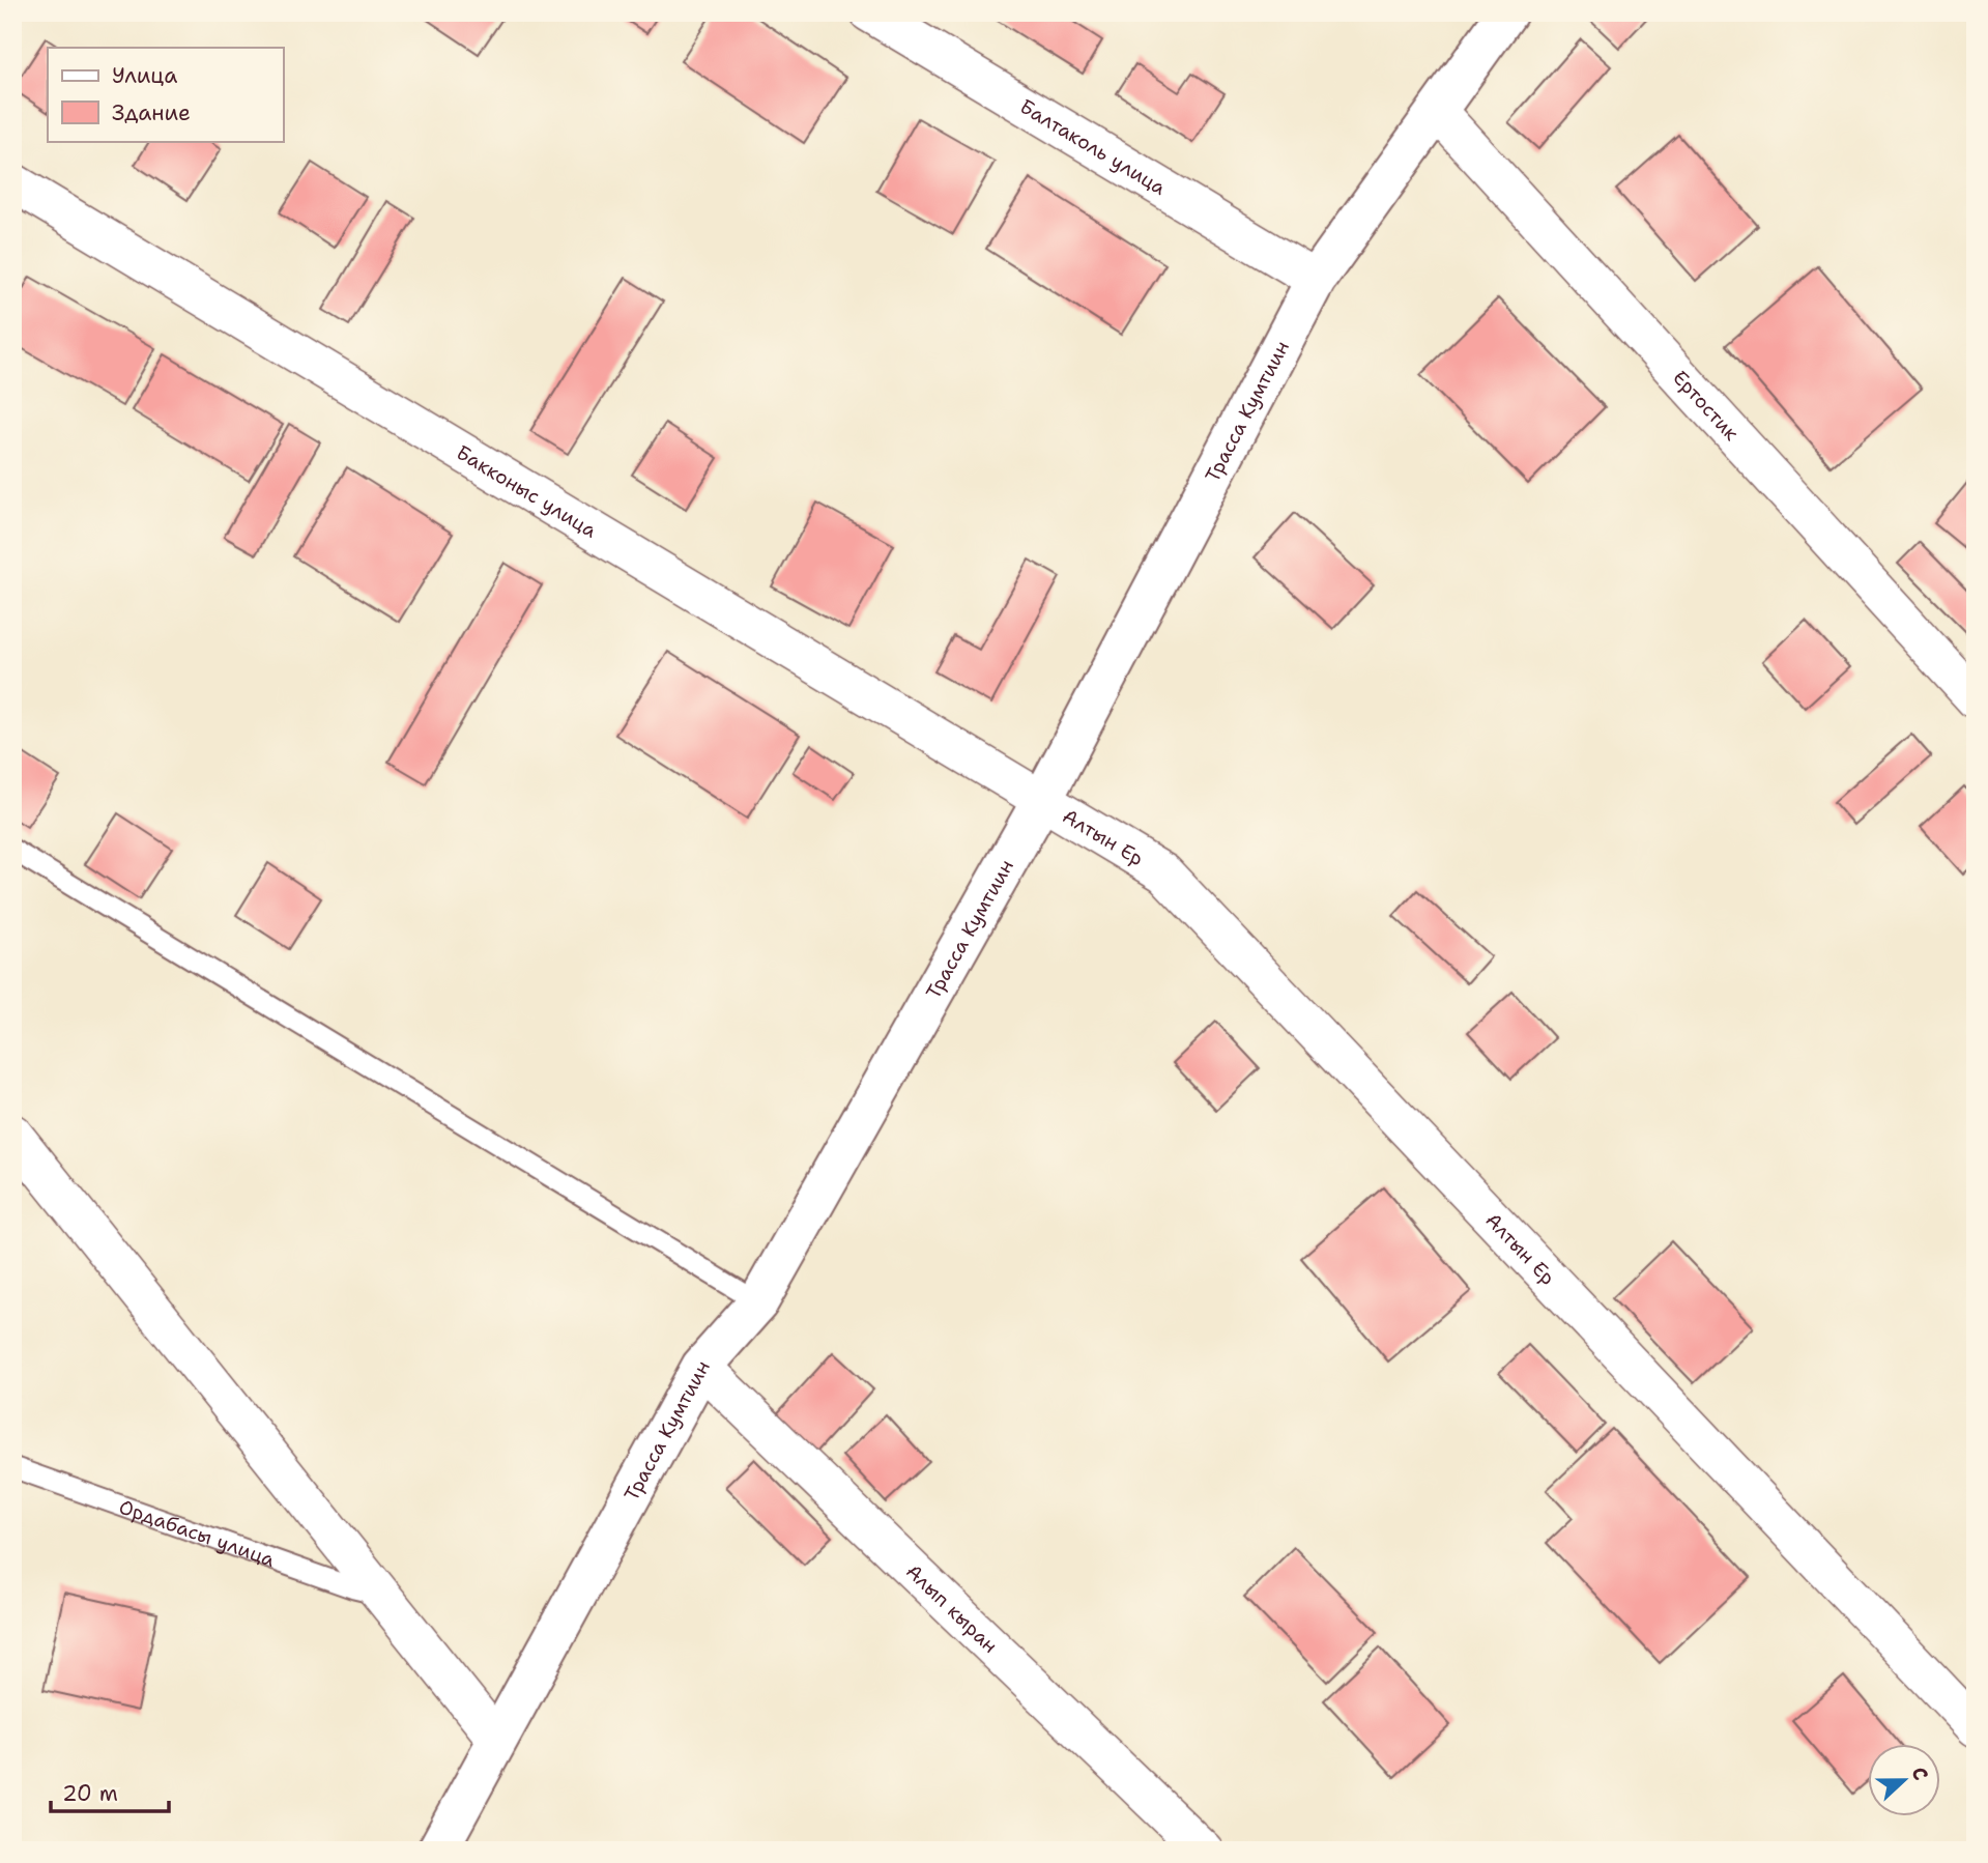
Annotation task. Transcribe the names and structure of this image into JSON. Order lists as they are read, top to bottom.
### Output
{
  "streets": {
    "street": [
      "Балтаколь улица",
      "Ертостик",
      "Трасса Кумтиин",
      "Бакконыс улица",
      "Алтын Ер",
      "Алып кыран"
    ],
    "lane": ["Ордабасы улица"]
  },
  "crossings": [
    ["Балтаколь улица", "Трасса Кумтиин"],
    ["Ертостик", "Трасса Кумтиин"],
    ["Трасса Кумтиин", "Бакконыс улица"],
    ["Трасса Кумтиин", "Алтын Ер"],
    ["Трасса Кумтиин", "Алып кыран"],
    ["Бакконыс улица", "Алтын Ер"]
  ],
  "legend": ["Улица", "Здание"],
  "scale_bar": "20 m",
  "north": "right"
}
